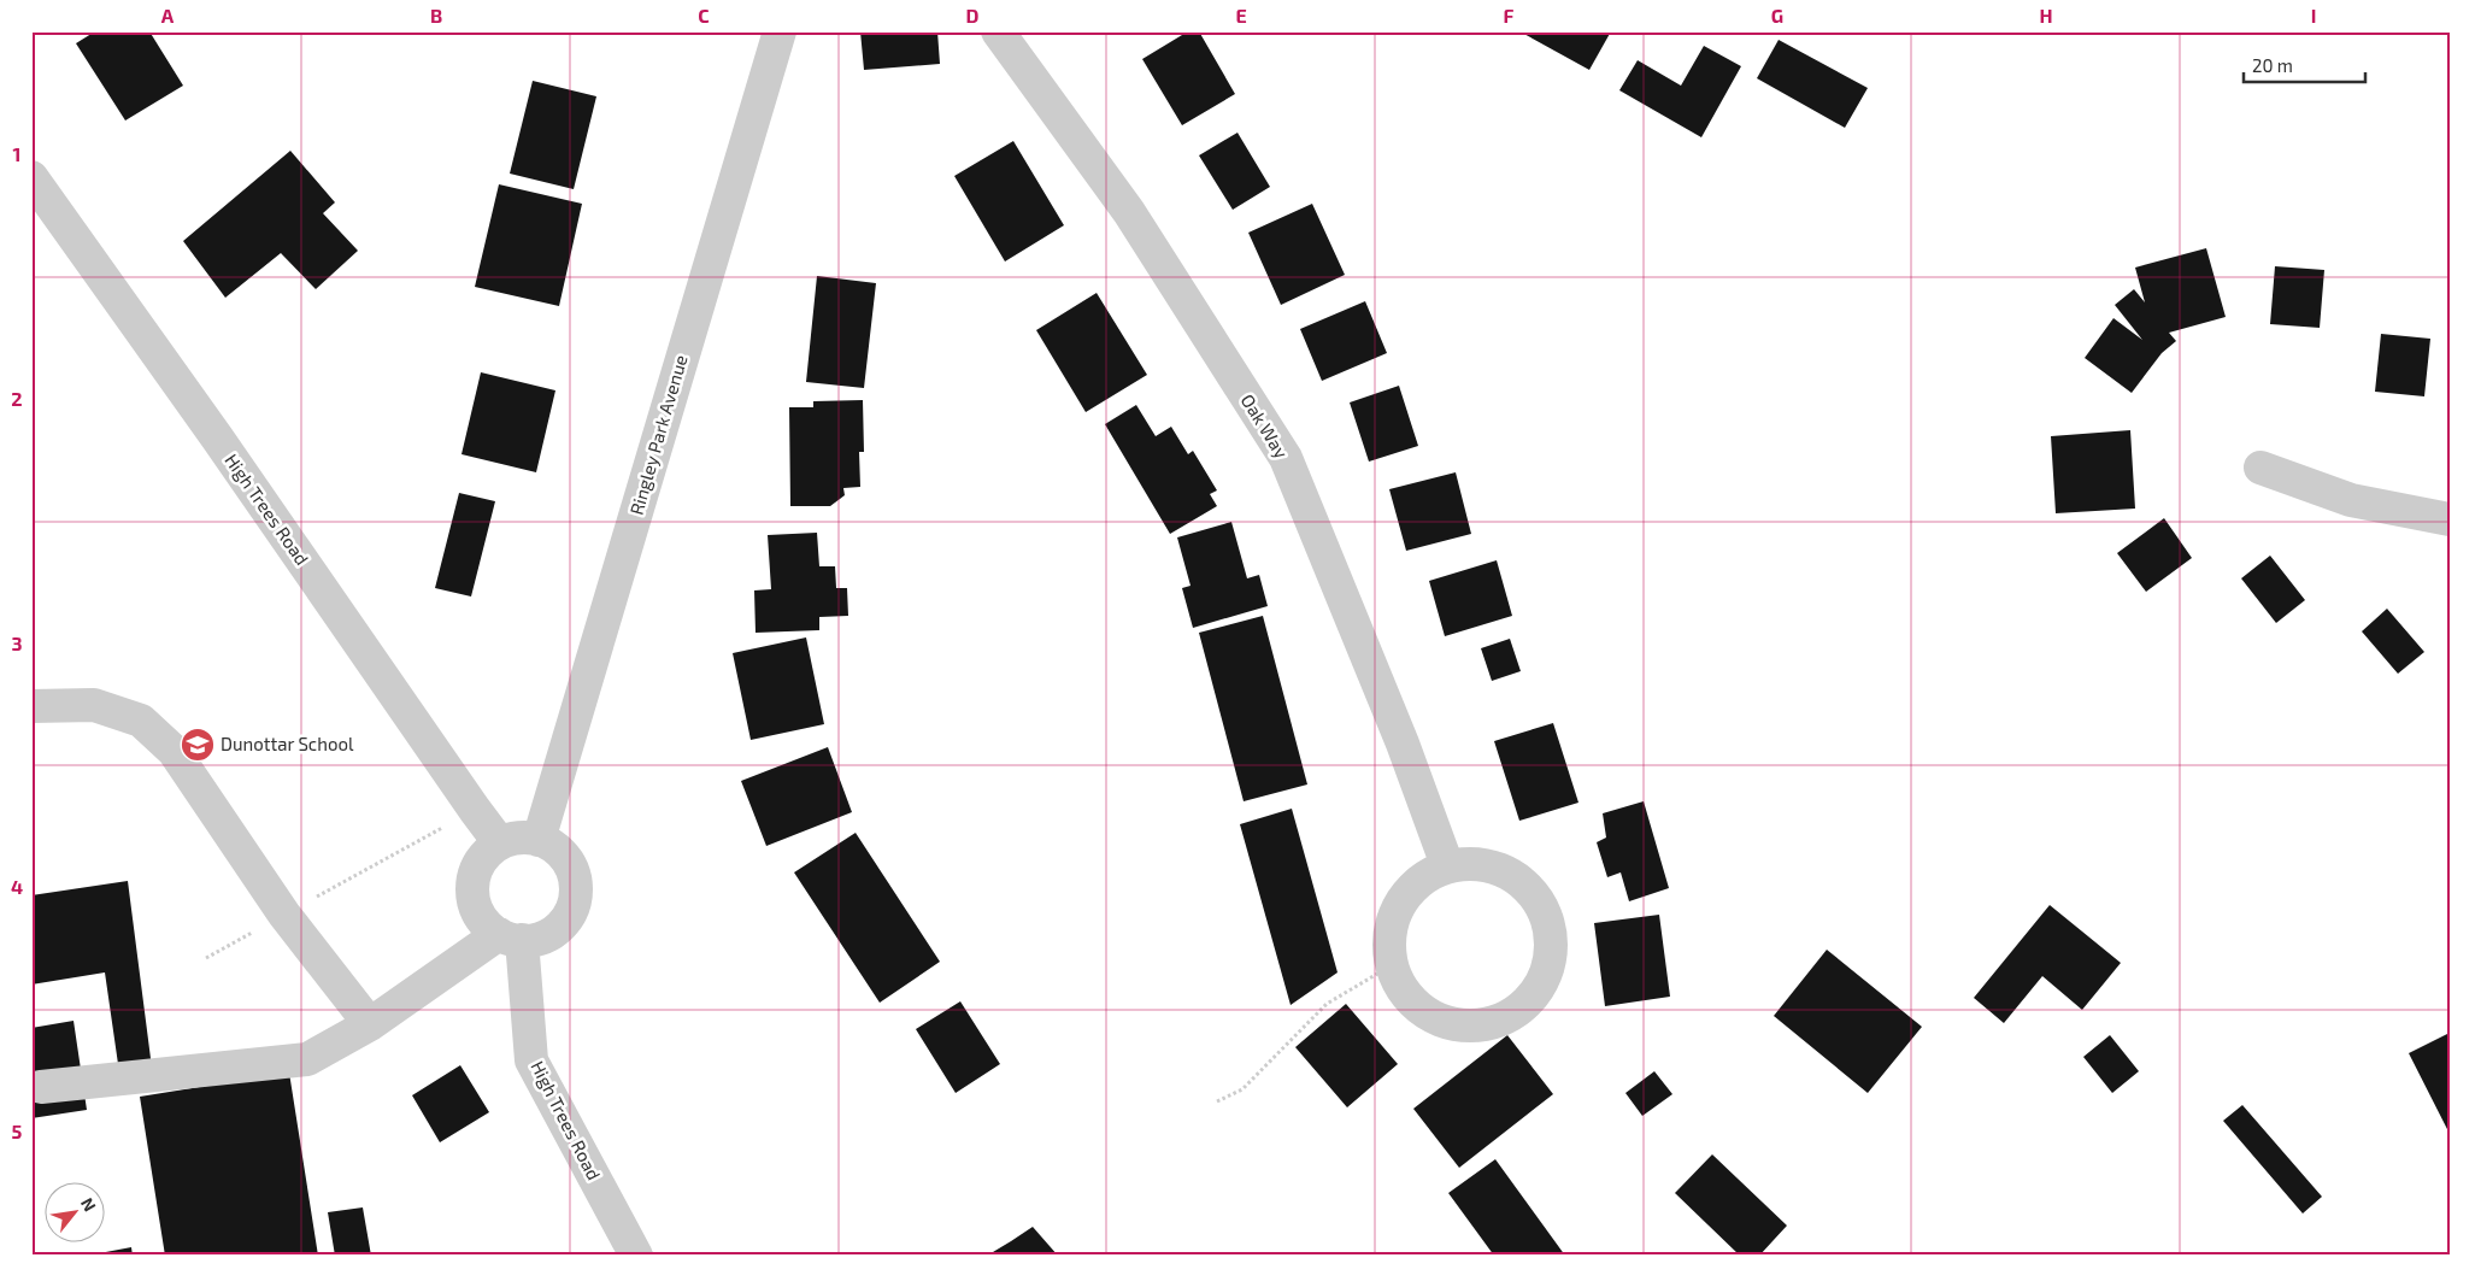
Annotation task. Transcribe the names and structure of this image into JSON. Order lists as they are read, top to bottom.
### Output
{
  "streets": {
    "street": ["Oak Way", "Ringley Park Avenue", "High Trees Road"]
  },
  "crossings": [
    ["Ringley Park Avenue", "High Trees Road"]
  ],
  "places": {
    "school or university": ["Dunottar School"]
  },
  "scale_bar": "20 m",
  "north": "top right",
  "grid": {
    "columns": [
      "A",
      "B",
      "C",
      "D",
      "E",
      "F",
      "G",
      "H",
      "I"
    ],
    "rows": [
      "1",
      "2",
      "3",
      "4",
      "5"
    ]
  }
}
